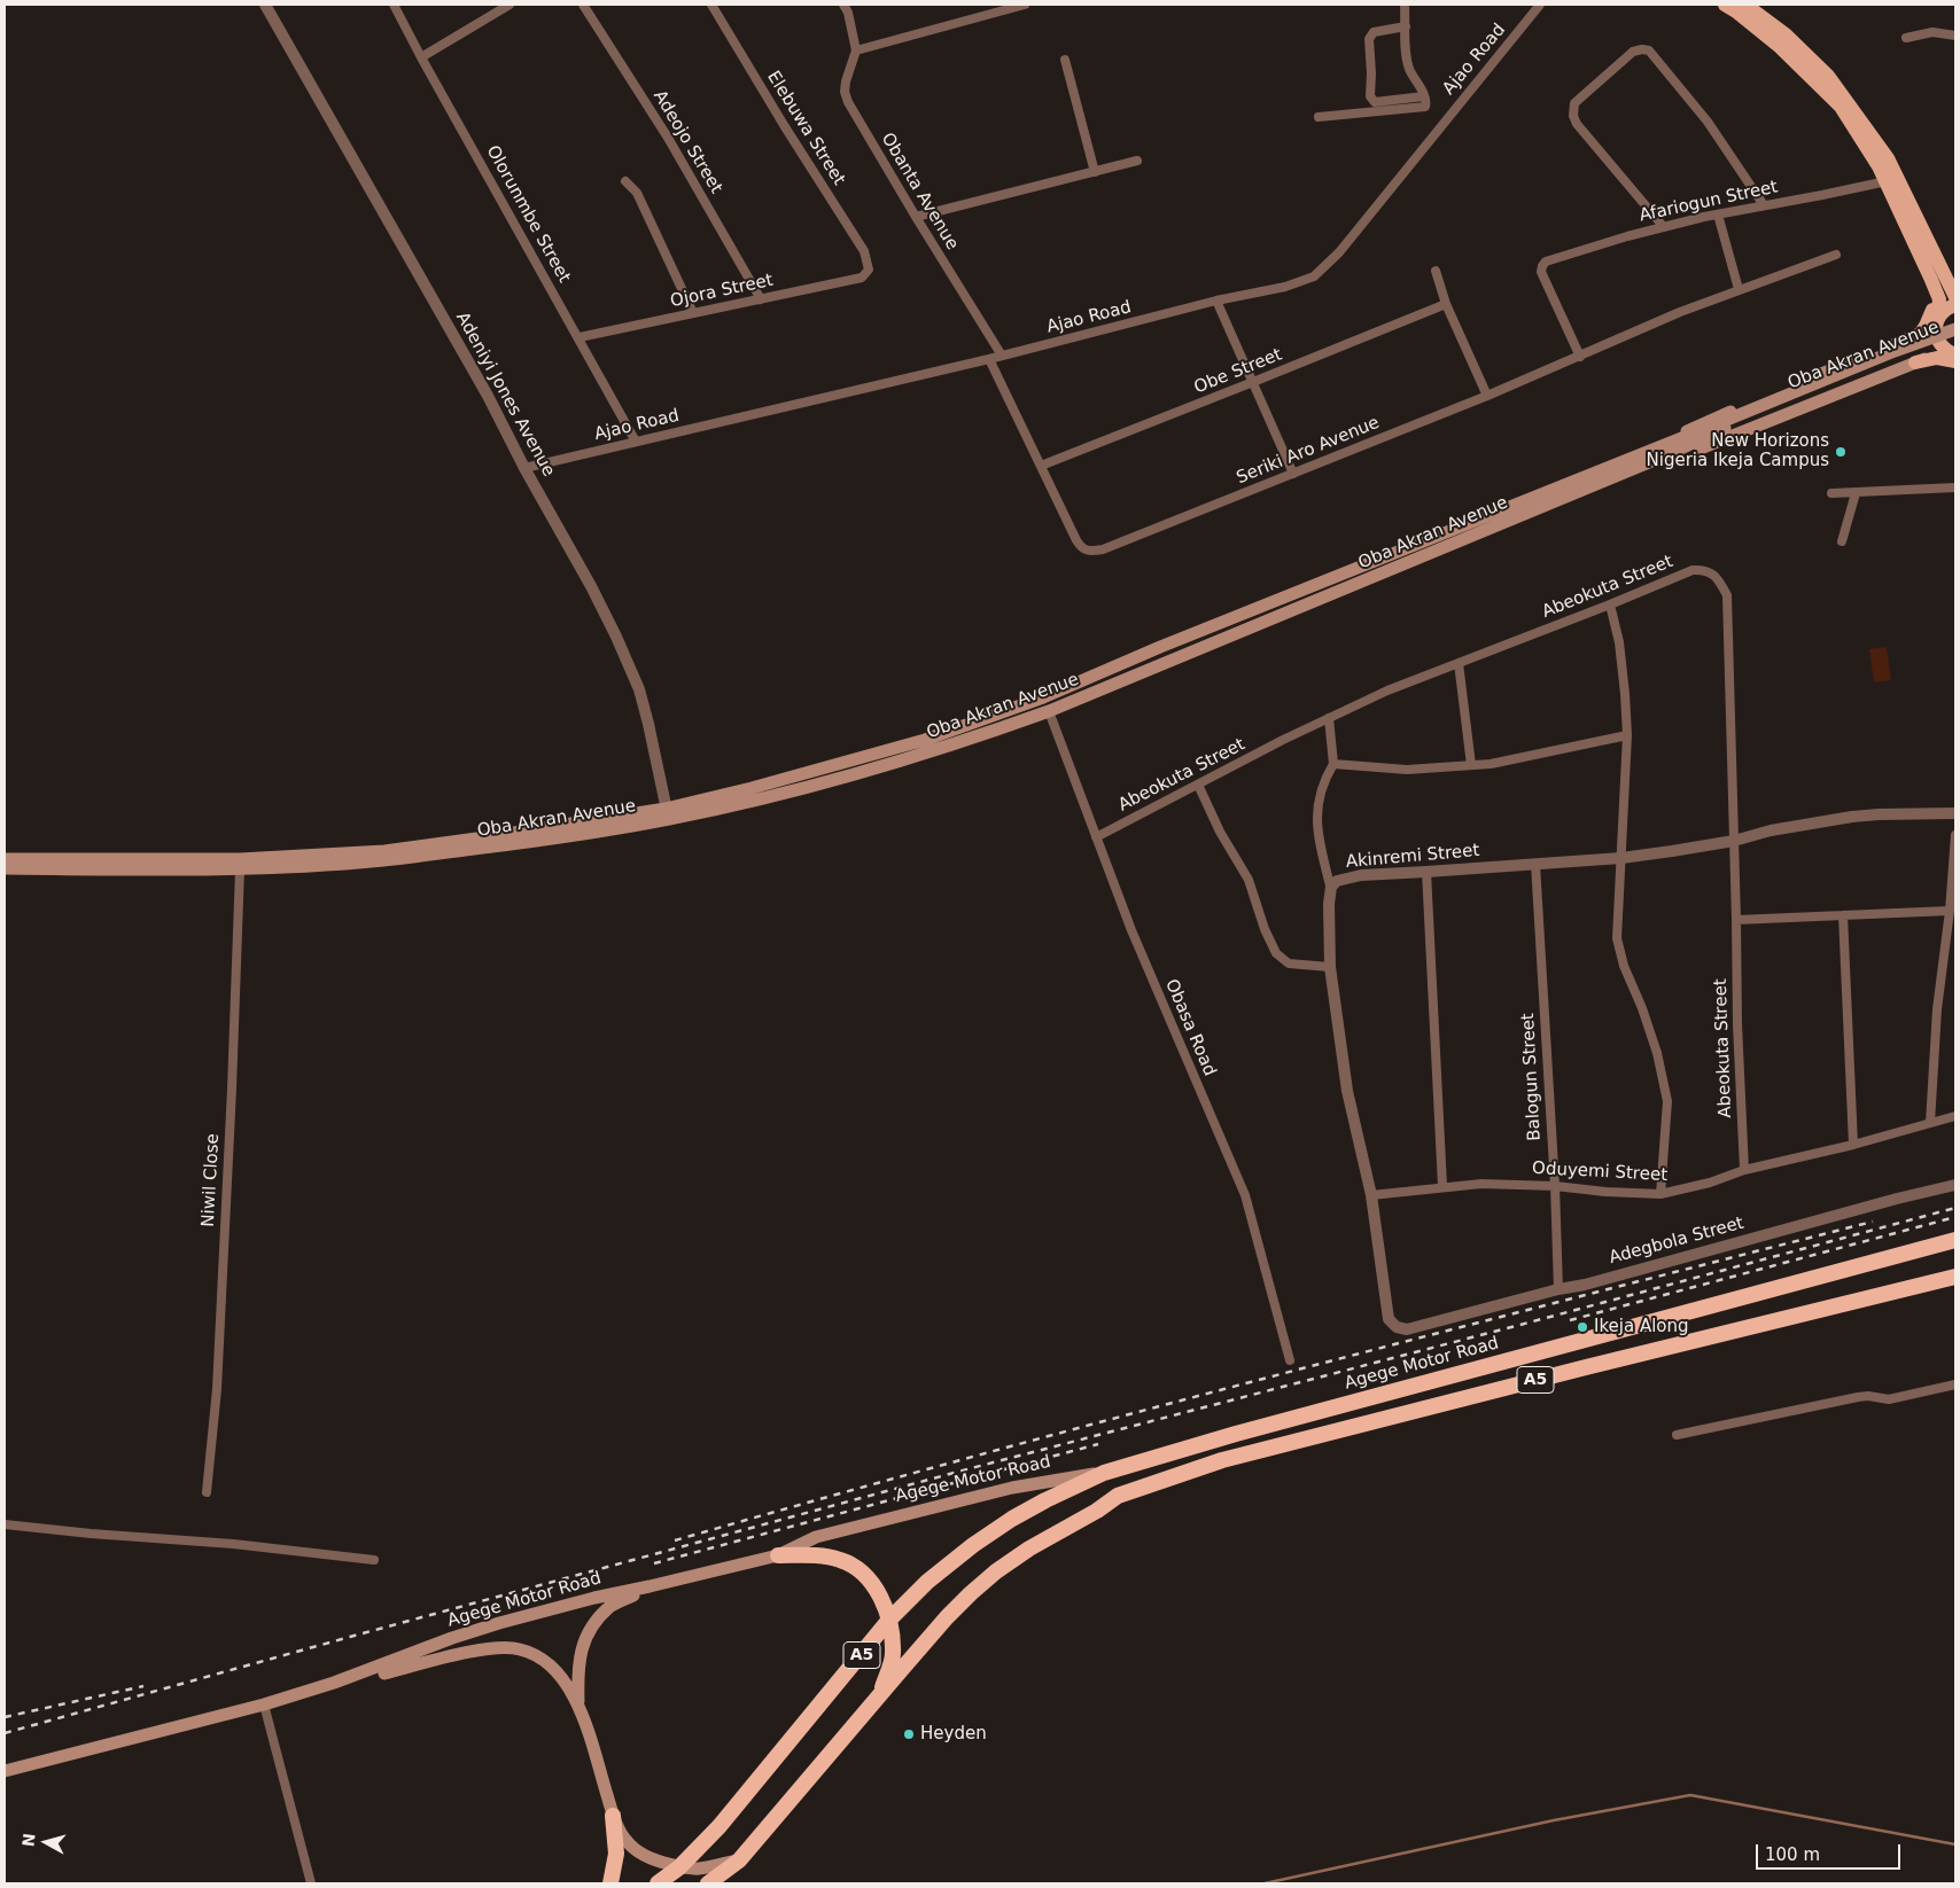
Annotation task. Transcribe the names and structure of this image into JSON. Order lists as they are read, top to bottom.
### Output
{
  "streets": {
    "highway": ["Agege Motor Road", "A5"],
    "main road": ["Oba Akran Avenue"],
    "street": [
      "Ajao Road",
      "Elebuwa Street",
      "Adeojo Street",
      "Obanta Avenue",
      "Afariogun Street",
      "Olorunmbe Street",
      "Ojora Street",
      "Obe Street",
      "Adeniyi Jones Avenue",
      "Seriki Aro Avenue",
      "Abeokuta Street",
      "Akinremi Street",
      "Obasa Road",
      "Balogun Street",
      "Oduyemi Street",
      "Niwil Close",
      "Adegbola Street"
    ]
  },
  "crossings": [
    ["Ajao Road", "Obanta Avenue"],
    ["Ajao Road", "Olorunmbe Street"],
    ["Ajao Road", "Adeniyi Jones Avenue"],
    ["Ajao Road", "Seriki Aro Avenue"],
    ["Elebuwa Street", "Ojora Street"],
    ["Adeojo Street", "Ojora Street"],
    ["Afariogun Street", "Seriki Aro Avenue"],
    ["Olorunmbe Street", "Ojora Street"],
    ["Oba Akran Avenue", "Adeniyi Jones Avenue"],
    ["Oba Akran Avenue", "Obasa Road"],
    ["Oba Akran Avenue", "Niwil Close"],
    ["Obe Street", "Seriki Aro Avenue"],
    ["Abeokuta Street", "Akinremi Street"],
    ["Abeokuta Street", "Obasa Road"],
    ["Abeokuta Street", "Oduyemi Street"],
    ["Akinremi Street", "Balogun Street"],
    ["Akinremi Street", "Oduyemi Street"],
    ["Akinremi Street", "Adegbola Street"],
    ["Balogun Street", "Oduyemi Street"],
    ["Balogun Street", "Adegbola Street"],
    ["Agege Motor Road", "A5"]
  ],
  "places": ["New Horizons Nigeria Ikeja Campus", "Ikeja Along", "Heyden"],
  "scale_bar": "100 m",
  "north": "left"
}
